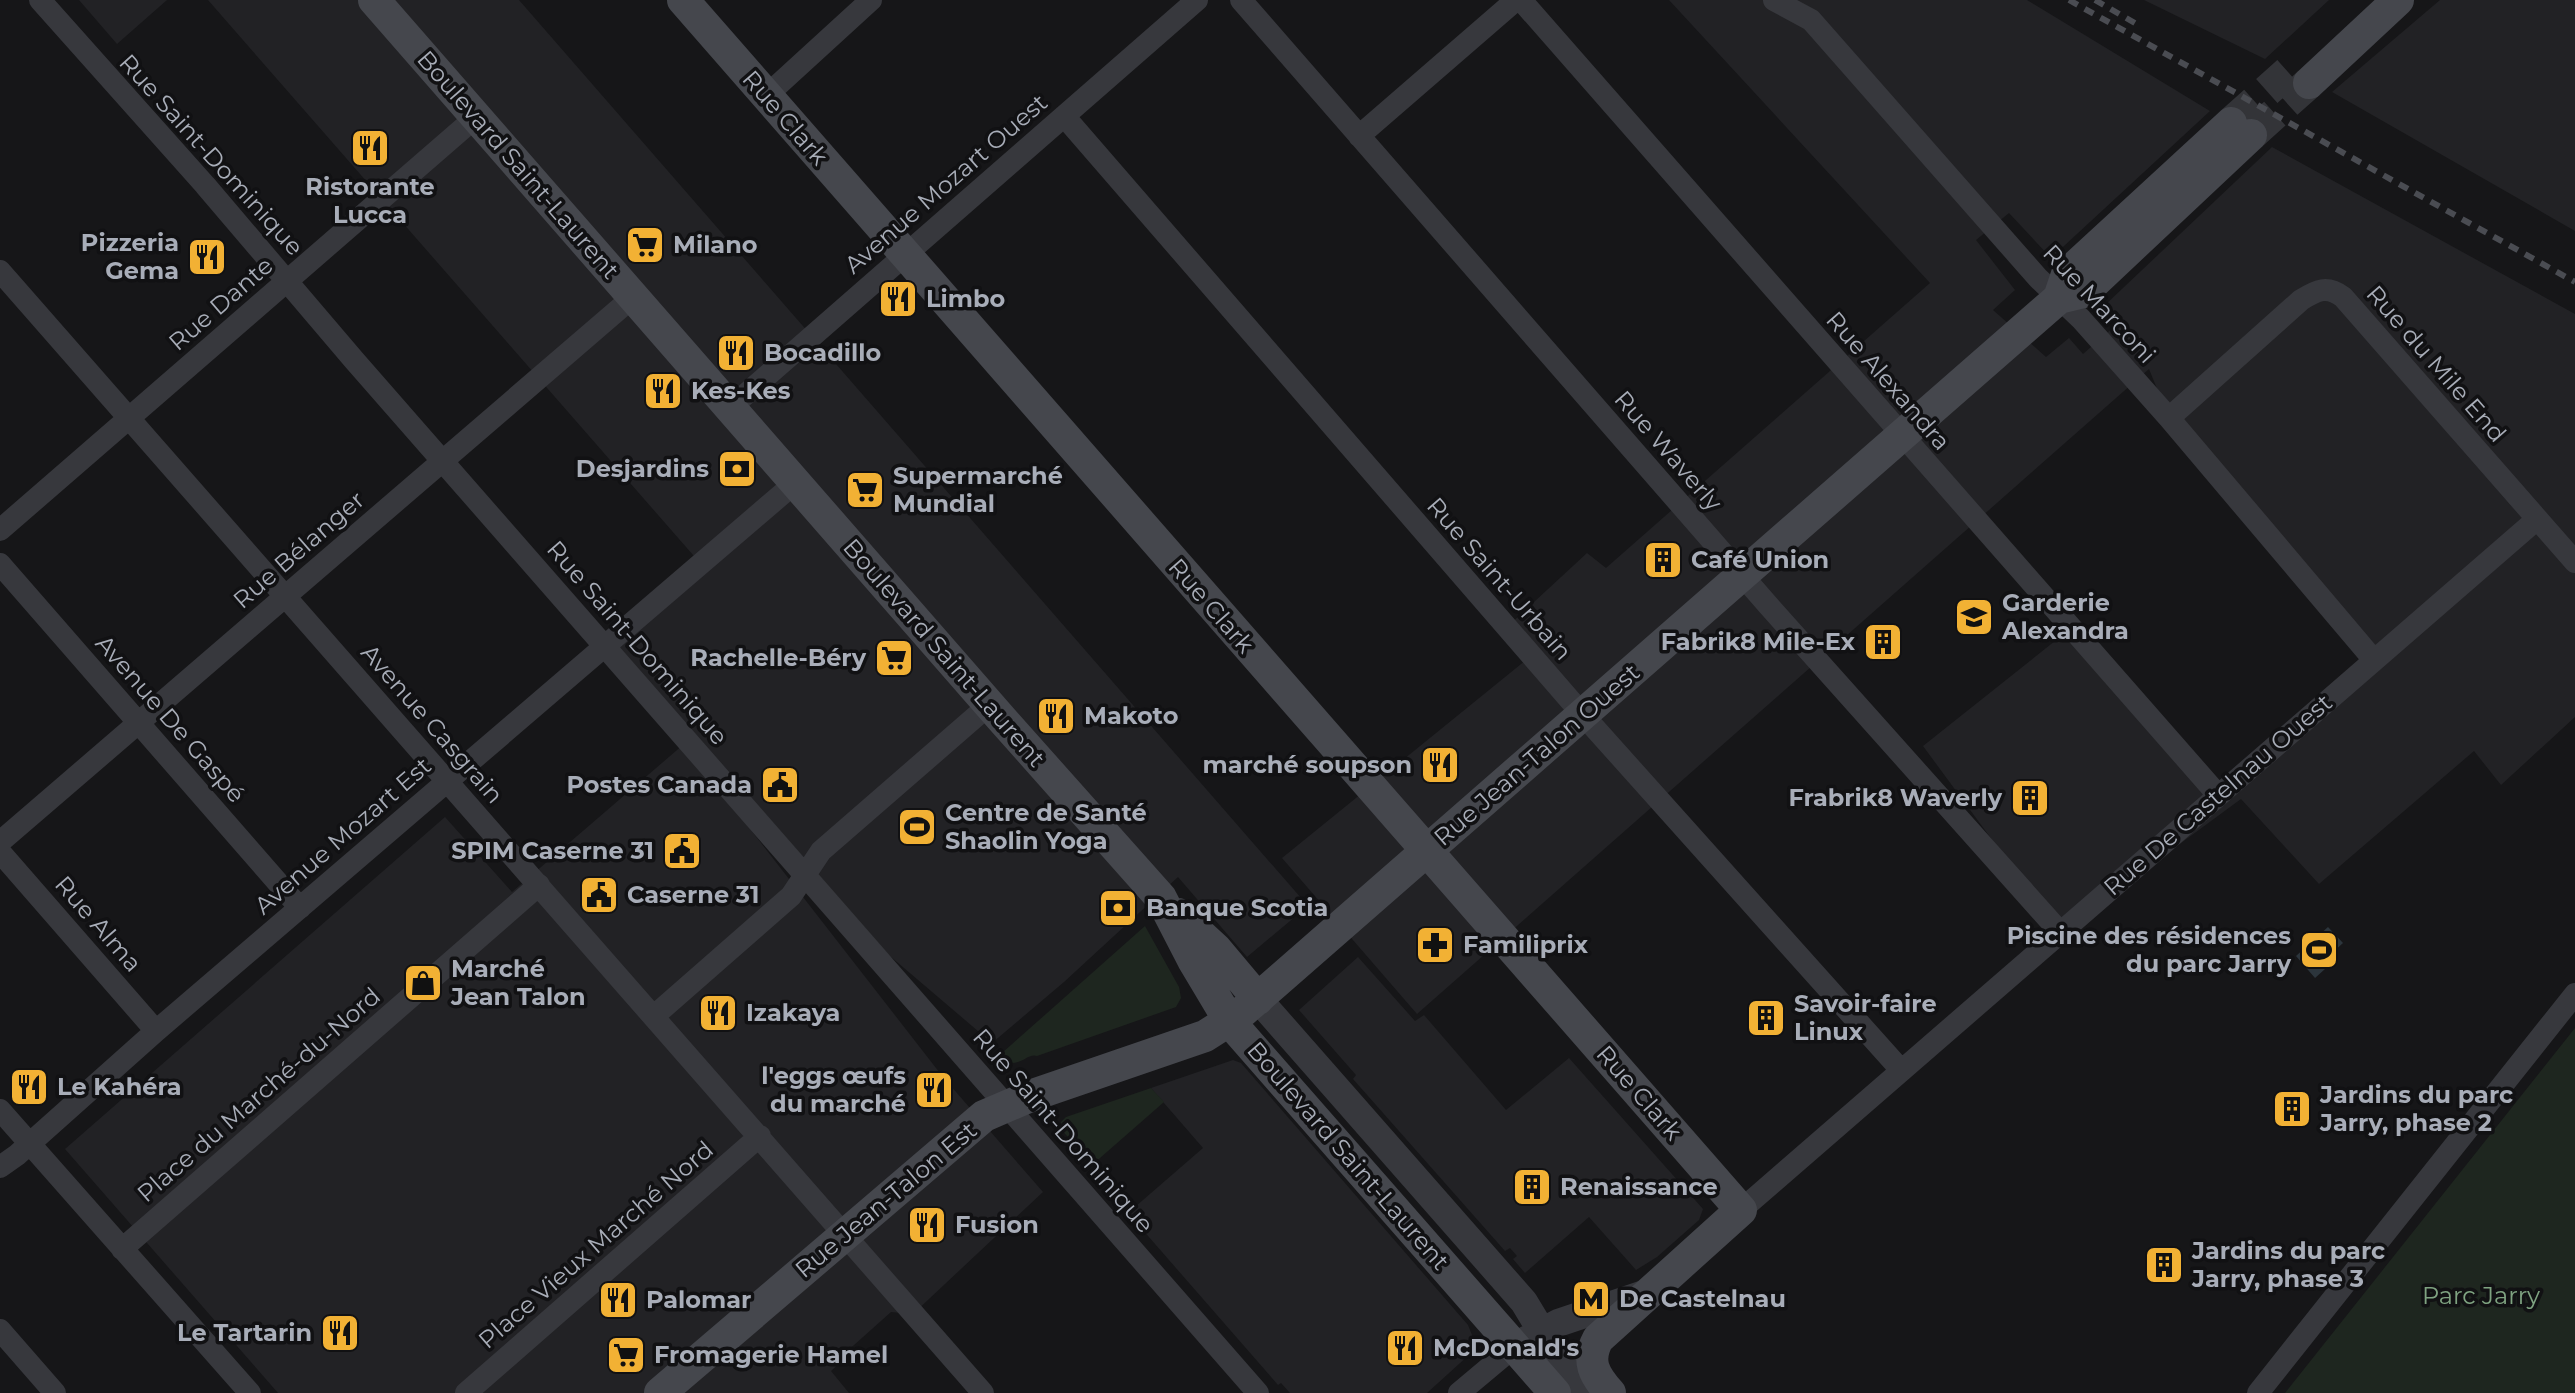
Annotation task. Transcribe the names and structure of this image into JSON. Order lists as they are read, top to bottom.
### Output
{
  "streets": {
    "main road": [
      "Rue Clark",
      "Boulevard Saint-Laurent",
      "Rue Jean-Talon Ouest",
      "Rue De Castelnau Ouest",
      "Rue Jean-Talon Est"
    ],
    "street": [
      "Rue Saint-Dominique",
      "Avenue Mozart Ouest",
      "Rue Dante",
      "Rue Marconi",
      "Rue du Mile End",
      "Rue Alexandra",
      "Rue Waverly",
      "Rue Bélanger",
      "Rue Saint-Urbain",
      "Avenue De Gaspé",
      "Avenue Casgrain",
      "Avenue Mozart Est",
      "Rue Alma",
      "Place du Marché-du-Nord",
      "Place Vieux Marché Nord"
    ]
  },
  "crossings": [
    ["Rue Clark", "Avenue Mozart Ouest"],
    ["Rue Clark", "Rue Jean-Talon Ouest"],
    ["Rue Clark", "Rue De Castelnau Ouest"],
    ["Rue Saint-Dominique", "Rue Dante"],
    ["Rue Saint-Dominique", "Rue Bélanger"],
    ["Rue Saint-Dominique", "Avenue Mozart Est"],
    ["Rue Saint-Dominique", "Rue Jean-Talon Est"],
    ["Boulevard Saint-Laurent", "Avenue Mozart Ouest"],
    ["Boulevard Saint-Laurent", "Rue Dante"],
    ["Boulevard Saint-Laurent", "Rue Bélanger"],
    ["Boulevard Saint-Laurent", "Rue Jean-Talon Ouest"],
    ["Boulevard Saint-Laurent", "Rue De Castelnau Ouest"],
    ["Boulevard Saint-Laurent", "Avenue Mozart Est"],
    ["Boulevard Saint-Laurent", "Rue Jean-Talon Est"],
    ["Avenue Mozart Ouest", "Rue Saint-Urbain"],
    ["Rue Dante", "Avenue Casgrain"],
    ["Rue Marconi", "Rue du Mile End"],
    ["Rue Marconi", "Rue Jean-Talon Ouest"],
    ["Rue Marconi", "Rue De Castelnau Ouest"],
    ["Rue du Mile End", "Rue De Castelnau Ouest"],
    ["Rue Alexandra", "Rue Jean-Talon Ouest"],
    ["Rue Alexandra", "Rue De Castelnau Ouest"],
    ["Rue Waverly", "Rue Jean-Talon Ouest"],
    ["Rue Waverly", "Rue De Castelnau Ouest"],
    ["Rue Bélanger", "Avenue De Gaspé"],
    ["Rue Bélanger", "Avenue Casgrain"],
    ["Rue Saint-Urbain", "Rue Jean-Talon Ouest"],
    ["Rue Saint-Urbain", "Rue De Castelnau Ouest"],
    ["Avenue De Gaspé", "Avenue Mozart Est"],
    ["Avenue Casgrain", "Avenue Mozart Est"],
    ["Avenue Casgrain", "Place du Marché-du-Nord"],
    ["Avenue Casgrain", "Rue Jean-Talon Est"],
    ["Avenue Casgrain", "Place Vieux Marché Nord"],
    ["Rue Jean-Talon Ouest", "Rue Jean-Talon Est"],
    ["Avenue Mozart Est", "Rue Alma"]
  ],
  "parks": ["Parc Jarry"],
  "places": {
    "restaurant": [
      "Ristorante Lucca",
      "Pizzeria Gema",
      "Limbo",
      "Bocadillo",
      "Kes-Kes",
      "Makoto",
      "marché soupson",
      "Izakaya",
      "Le Kahéra",
      "l'eggs œufs du marché",
      "Fusion",
      "Palomar",
      "Le Tartarin",
      "McDonald's"
    ],
    "supermarket": [
      "Milano",
      "Supermarché Mundial",
      "Rachelle-Béry",
      "Fromagerie Hamel"
    ],
    "bank": ["Desjardins", "Banque Scotia"],
    "building": [
      "Café Union",
      "Fabrik8 Mile-Ex",
      "Frabrik8 Waverly",
      "Savoir-faire Linux",
      "Jardins du parc Jarry, phase 2",
      "Renaissance",
      "Jardins du parc Jarry, phase 3"
    ],
    "school or university": ["Garderie Alexandra"],
    "public building": ["Postes Canada", "SPIM Caserne 31", "Caserne 31"],
    "sports": ["Centre de Santé Shaolin Yoga", "Piscine des résidences du parc Jarry"],
    "pharmacy": ["Familiprix"],
    "shop": ["Marché Jean Talon"],
    "metro station": ["De Castelnau"]
  }
}
